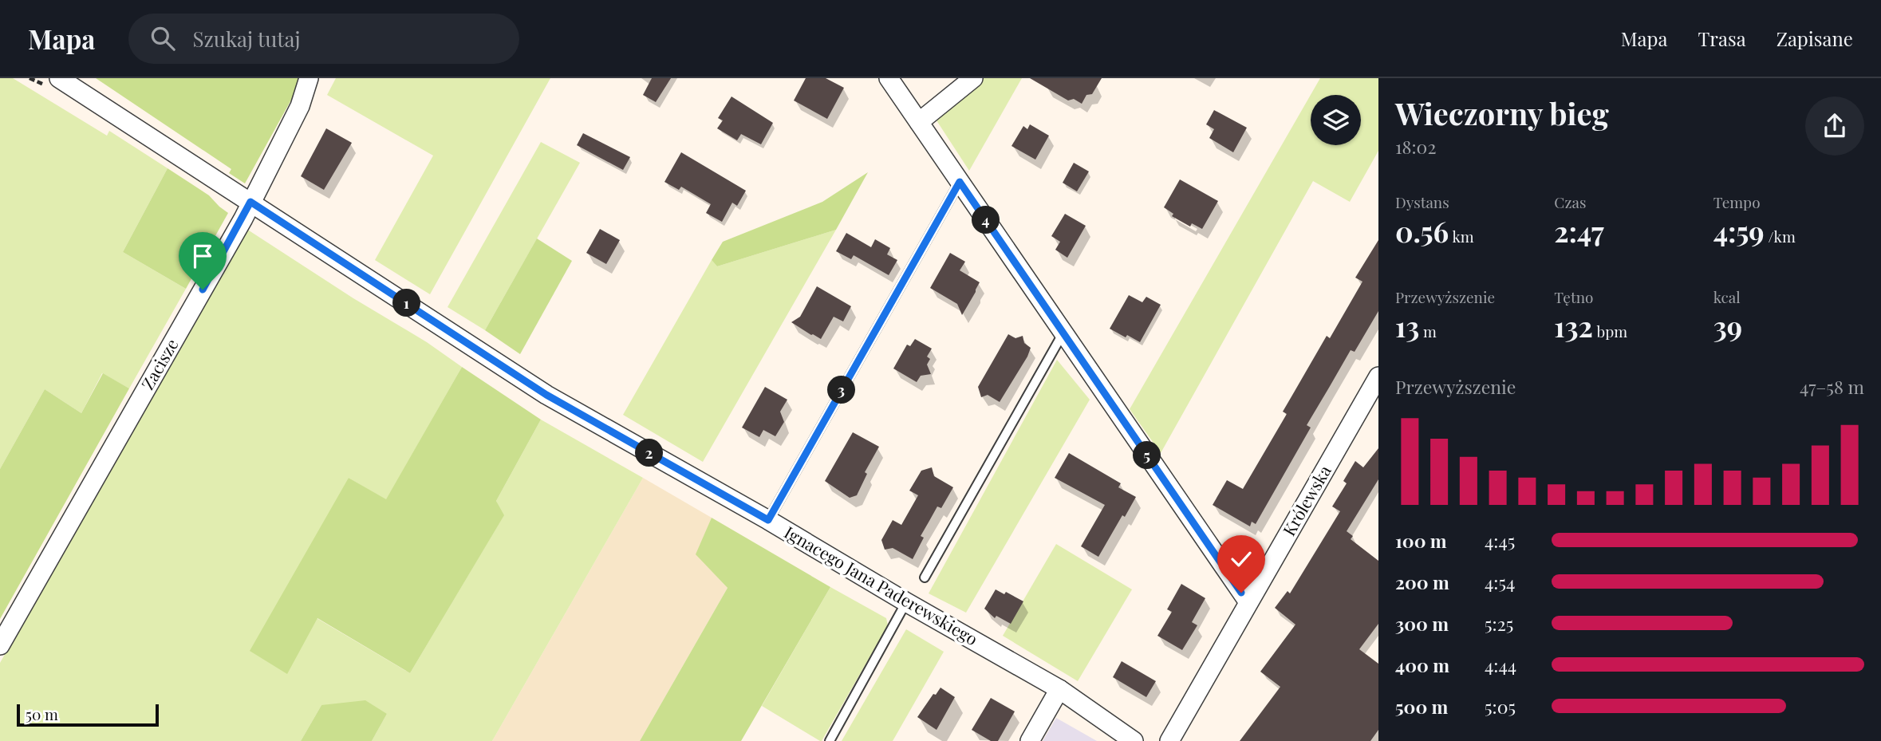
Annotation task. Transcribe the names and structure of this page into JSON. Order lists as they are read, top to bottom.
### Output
{
  "streets": {
    "street": ["Zacisze", "Królewska", "Ignacego Jana Paderewskiego"]
  },
  "crossings": [
    ["Zacisze", "Ignacego Jana Paderewskiego"]
  ],
  "scale_bar": "50 m",
  "page": {
    "header": "Mapa",
    "search": "Szukaj tutaj",
    "nav": ["Mapa", "Trasa", "Zapisane"],
    "heading": ["Wieczorny bieg", "18:02"],
    "stats": [
      ["Dystans", "0.56 km"],
      ["Czas", "2:47"],
      ["Tempo", "4:59 /km"],
      ["Przewyższenie", "13 m"],
      ["Tętno", "132 bpm"],
      ["kcal", "39"]
    ],
    "pins": [
      "4",
      "1",
      "3",
      "2",
      "5"
    ],
    "chart": ["Przewyższenie", "47–58 m"],
    "list": [
      {
        "name": "100 m",
        "note": "4:45"
      },
      {
        "name": "200 m",
        "note": "4:54"
      },
      {
        "name": "300 m",
        "note": "5:25"
      },
      {
        "name": "400 m",
        "note": "4:44"
      },
      {
        "name": "500 m",
        "note": "5:05"
      }
    ],
    "scale": "50 m"
  }
}
